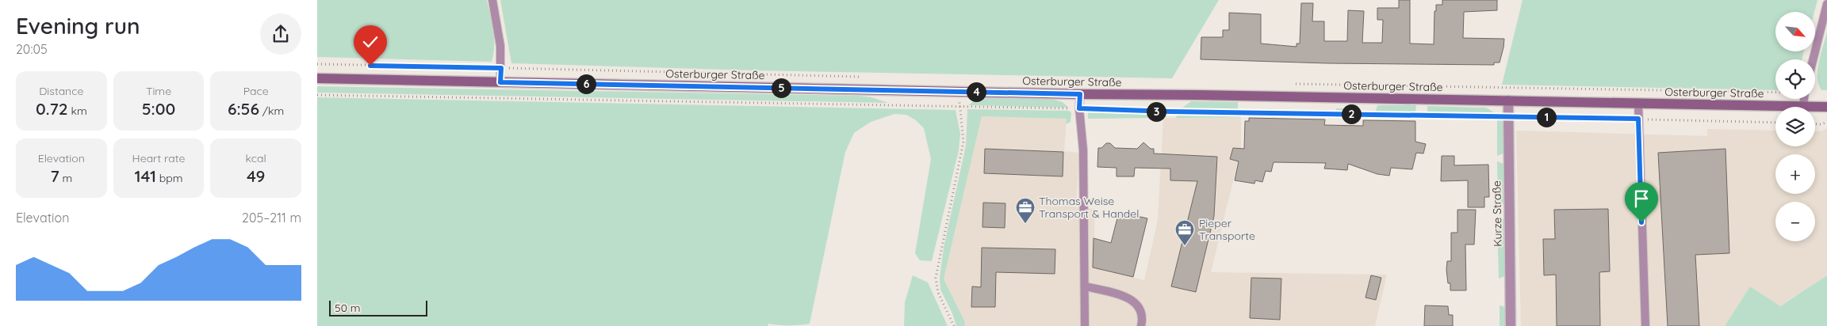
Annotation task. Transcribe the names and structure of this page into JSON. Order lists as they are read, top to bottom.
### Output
{
  "streets": {
    "street": ["Osterburger Straße", "Kurze Straße"]
  },
  "crossings": [
    ["Osterburger Straße", "Kurze Straße"]
  ],
  "places": {
    "office": ["Thomas Weise Transport & Handel", "Pieper Transporte"]
  },
  "scale_bar": "50 m",
  "north": "bottom right",
  "page": {
    "heading": ["Evening run", "20:05"],
    "map_buttons": ["+", "−"],
    "stats": [
      ["Distance", "0.72 km"],
      ["Time", "5:00"],
      ["Pace", "6:56 /km"],
      ["Elevation", "7 m"],
      ["Heart rate", "141 bpm"],
      ["kcal", "49"]
    ],
    "pins": [
      "6",
      "5",
      "4",
      "3",
      "2",
      "1"
    ],
    "chart": ["Elevation", "205–211 m"],
    "scale": "50 m"
  }
}
